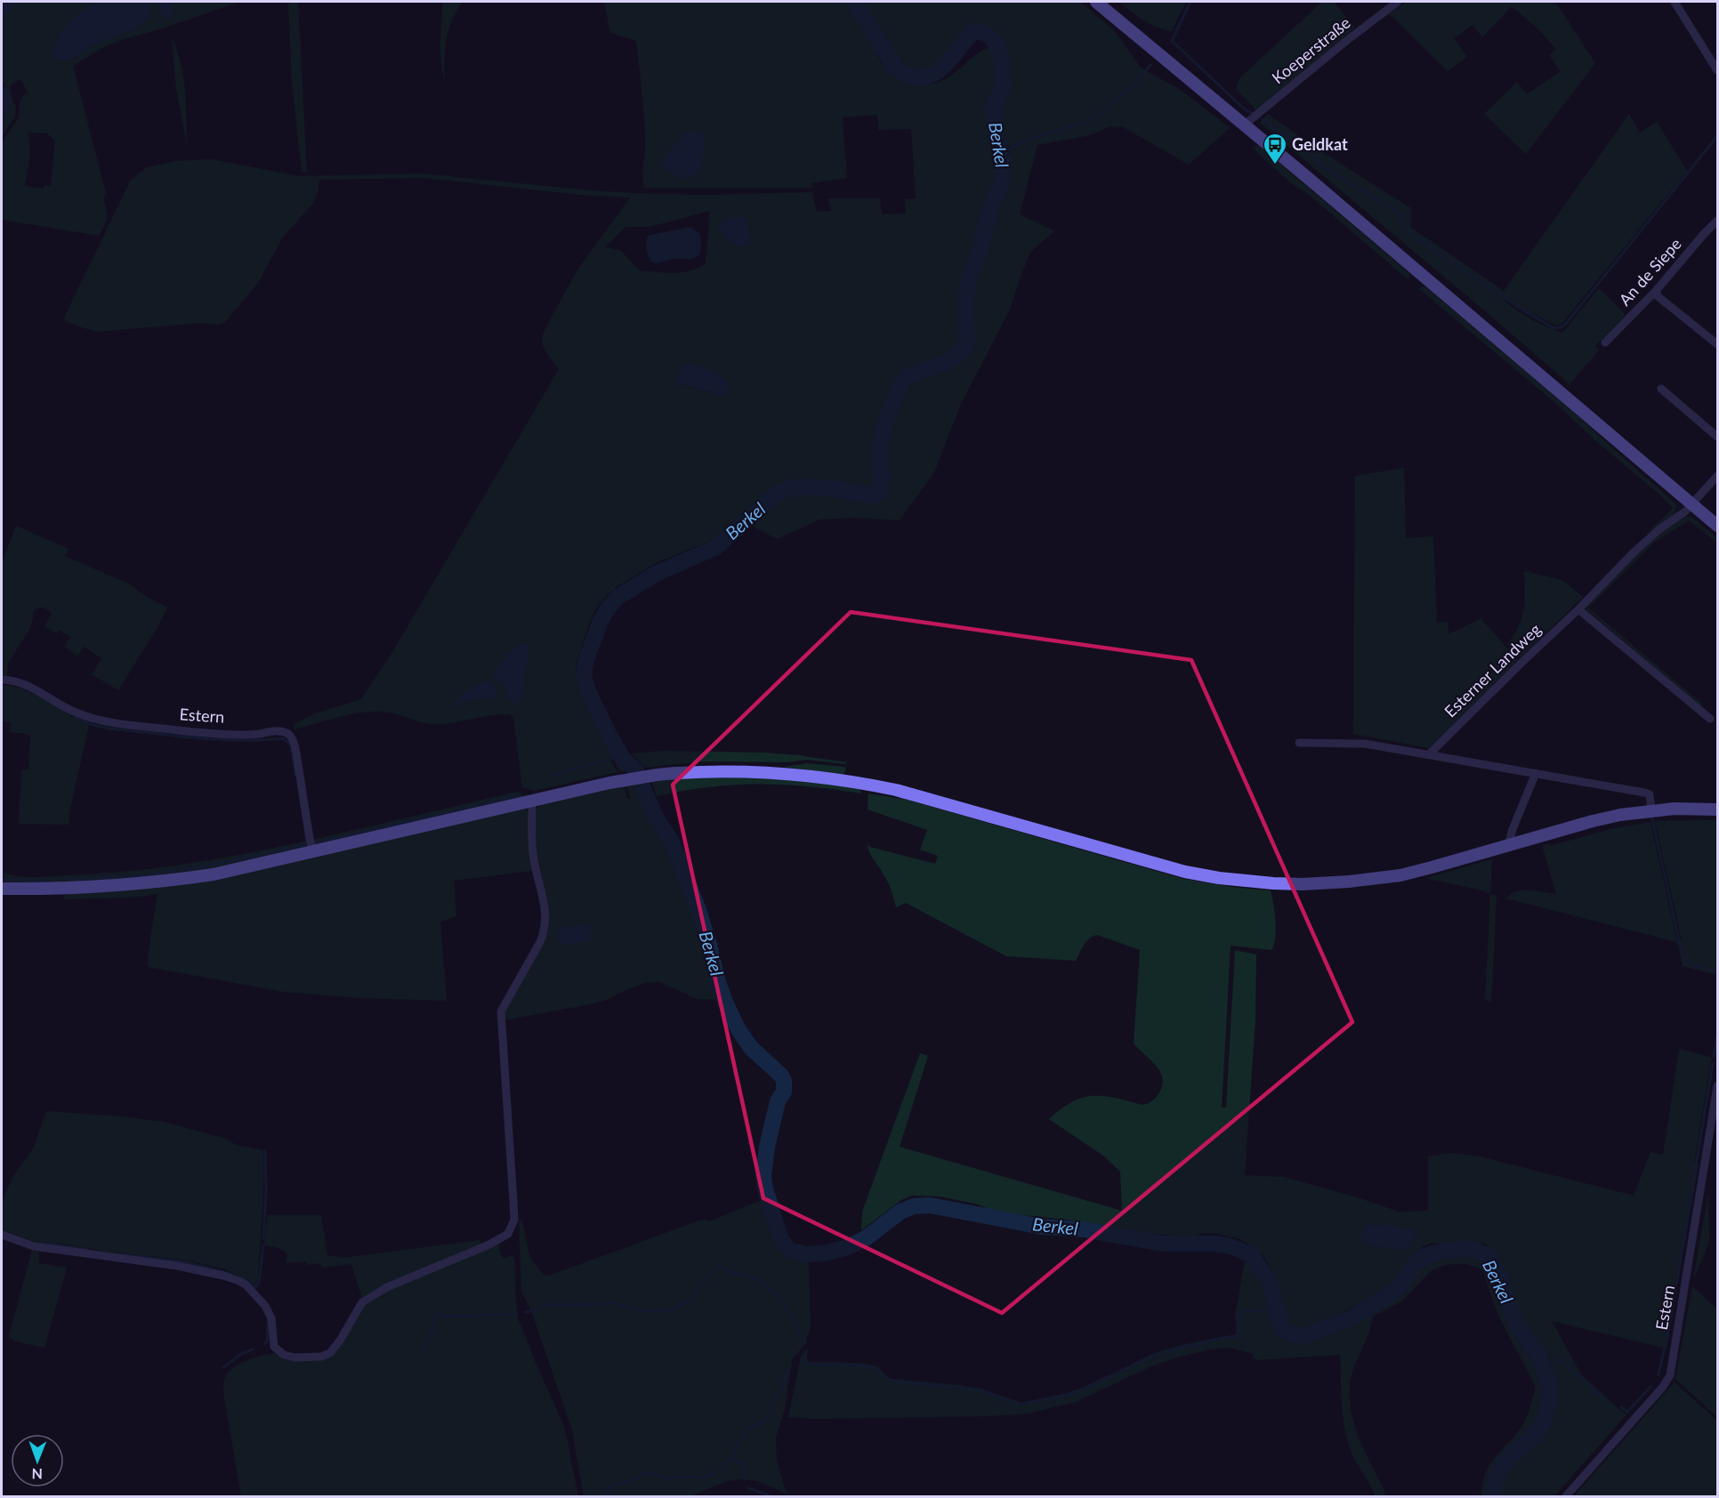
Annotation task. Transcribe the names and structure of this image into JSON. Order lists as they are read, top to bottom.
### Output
{
  "streets": {
    "street": [
      "Koeperstraße",
      "An de Siepe",
      "Esterner Landweg",
      "Estern"
    ]
  },
  "water": ["Berkel"],
  "places": {
    "bus stop": ["Geldkat"]
  },
  "north": "bottom"
}
